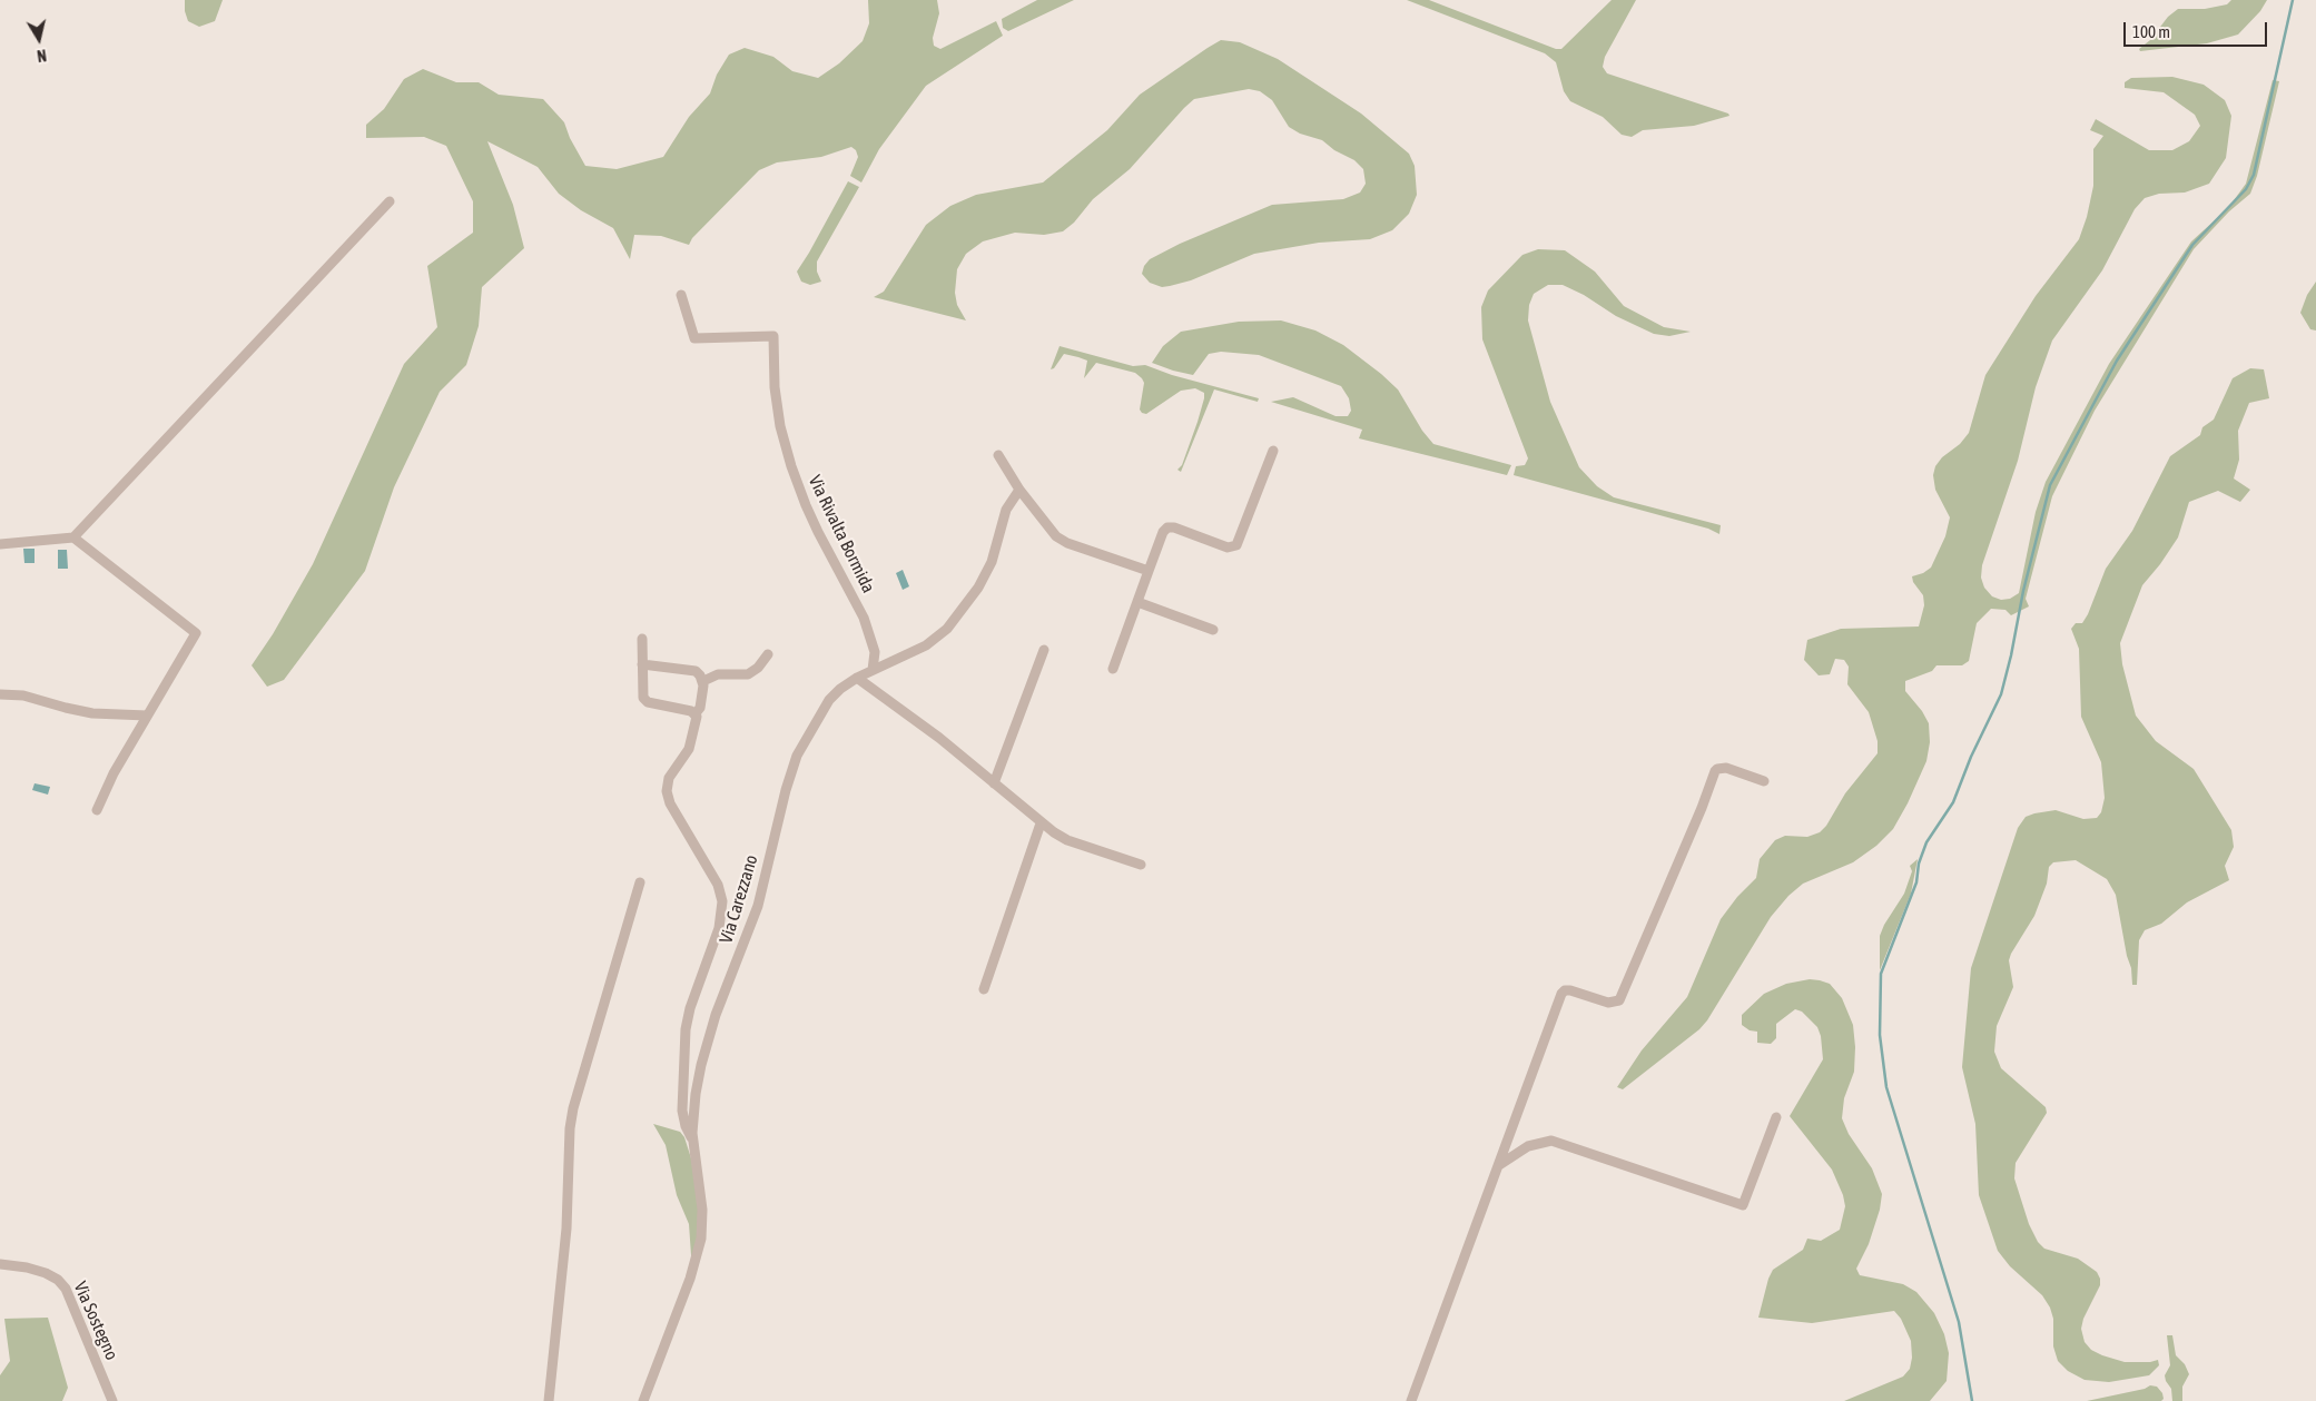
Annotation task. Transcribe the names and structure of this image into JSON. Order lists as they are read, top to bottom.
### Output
{
  "streets": {
    "street": ["Via Rivalta Bormida", "Via Carezzano", "Via Sostegno"]
  },
  "crossings": [
    ["Via Rivalta Bormida", "Via Carezzano"]
  ],
  "scale_bar": "100 m",
  "north": "bottom"
}
